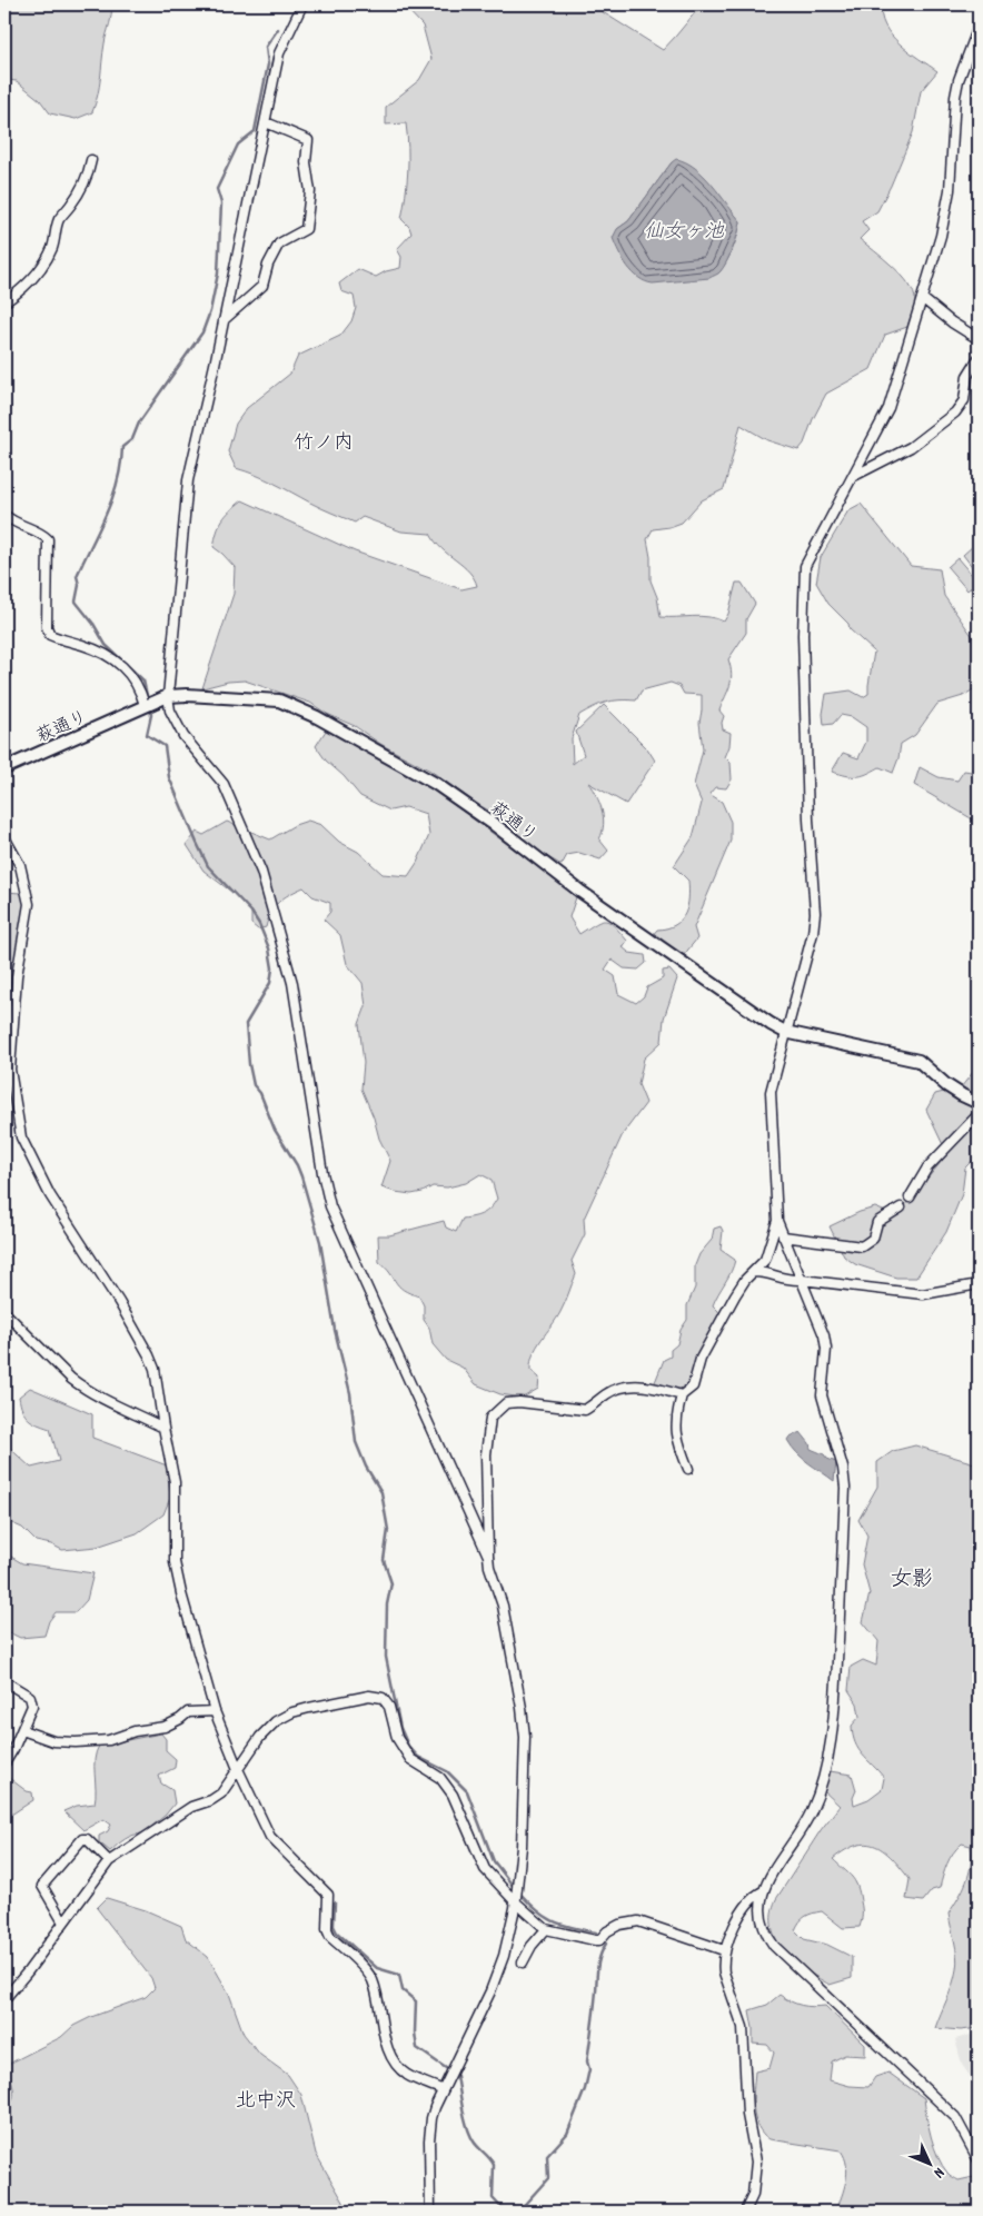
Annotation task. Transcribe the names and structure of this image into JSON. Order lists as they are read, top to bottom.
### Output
{
  "streets": {
    "street": ["萩通り"]
  },
  "districts": ["竹ノ内", "女影", "北中沢"],
  "water": ["仙女ヶ池"],
  "north": "bottom right"
}
